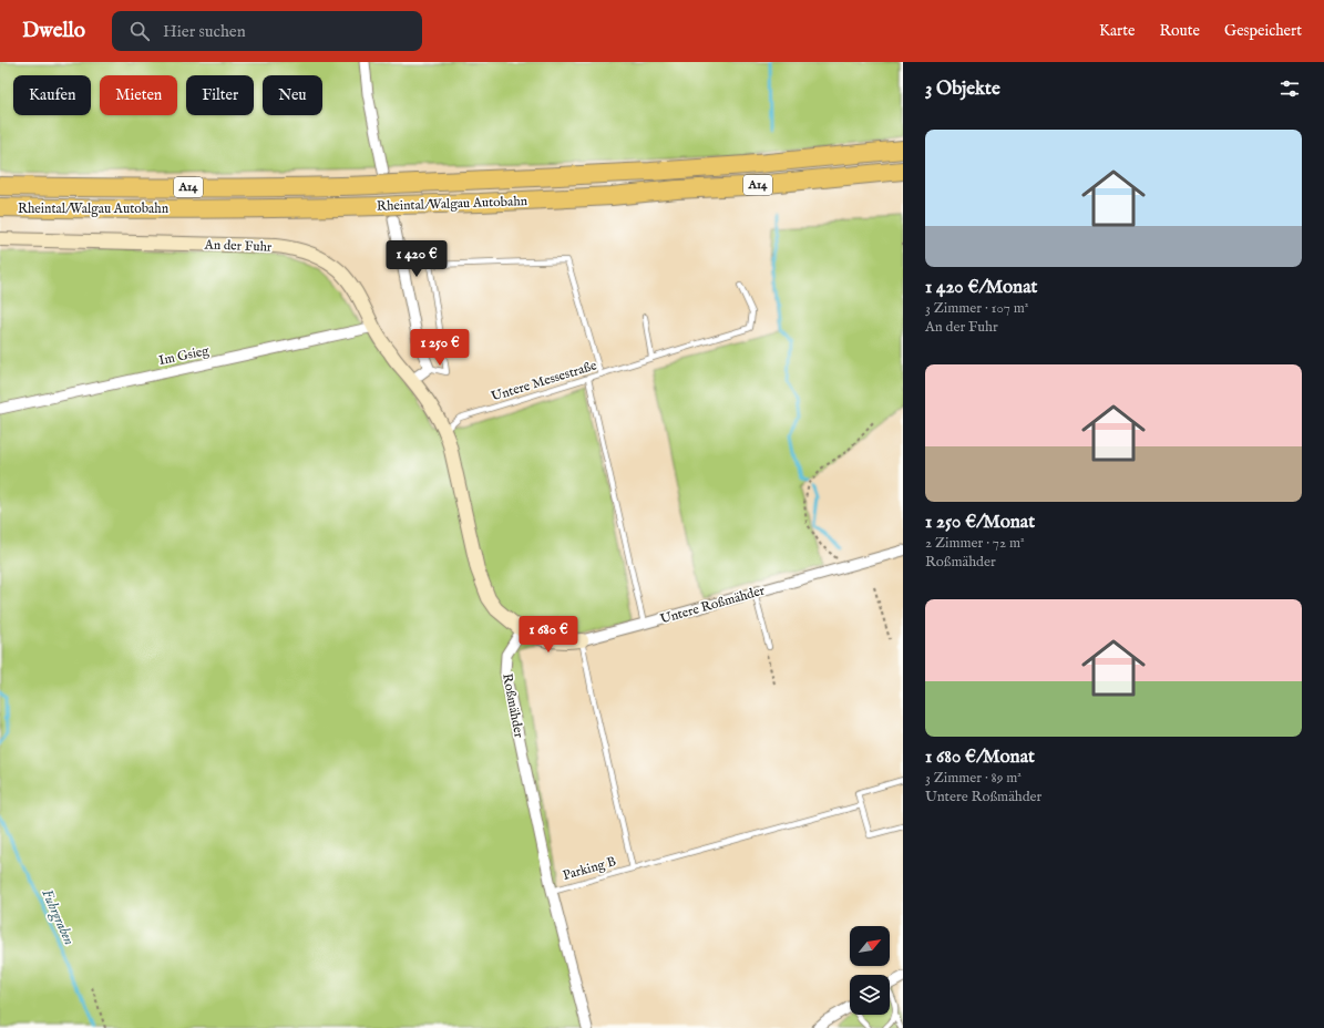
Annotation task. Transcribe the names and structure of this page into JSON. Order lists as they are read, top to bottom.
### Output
{
  "streets": {
    "highway": ["A14", "Rheintal/Walgau Autobahn"],
    "main road": ["An der Fuhr", "Untere Roßmähder"],
    "street": ["Im Gsieg", "Roßmähder"],
    "lane": ["Untere Messestraße", "Parking B"]
  },
  "crossings": [
    ["An der Fuhr", "Im Gsieg"],
    ["Untere Roßmähder", "Roßmähder"],
    ["Roßmähder", "Parking B"]
  ],
  "water": ["Fuhrgraben"],
  "north": "top right",
  "page": {
    "header": "Dwello",
    "search": "Hier suchen",
    "nav": ["Karte", "Route", "Gespeichert"],
    "heading": "3 Objekte",
    "chip": [
      "Kaufen",
      "Mieten",
      "Filter",
      "Neu"
    ],
    "list": [
      {
        "name": "1 420 €/Monat",
        "note": "3 Zimmer · 107 m² · An der Fuhr"
      },
      {
        "name": "1 250 €/Monat",
        "note": "2 Zimmer · 72 m² · Roßmähder"
      },
      {
        "name": "1 680 €/Monat",
        "note": "3 Zimmer · 89 m² · Untere Roßmähder"
      }
    ],
    "price": ["1 420 €", "1 250 €", "1 680 €"]
  }
}
